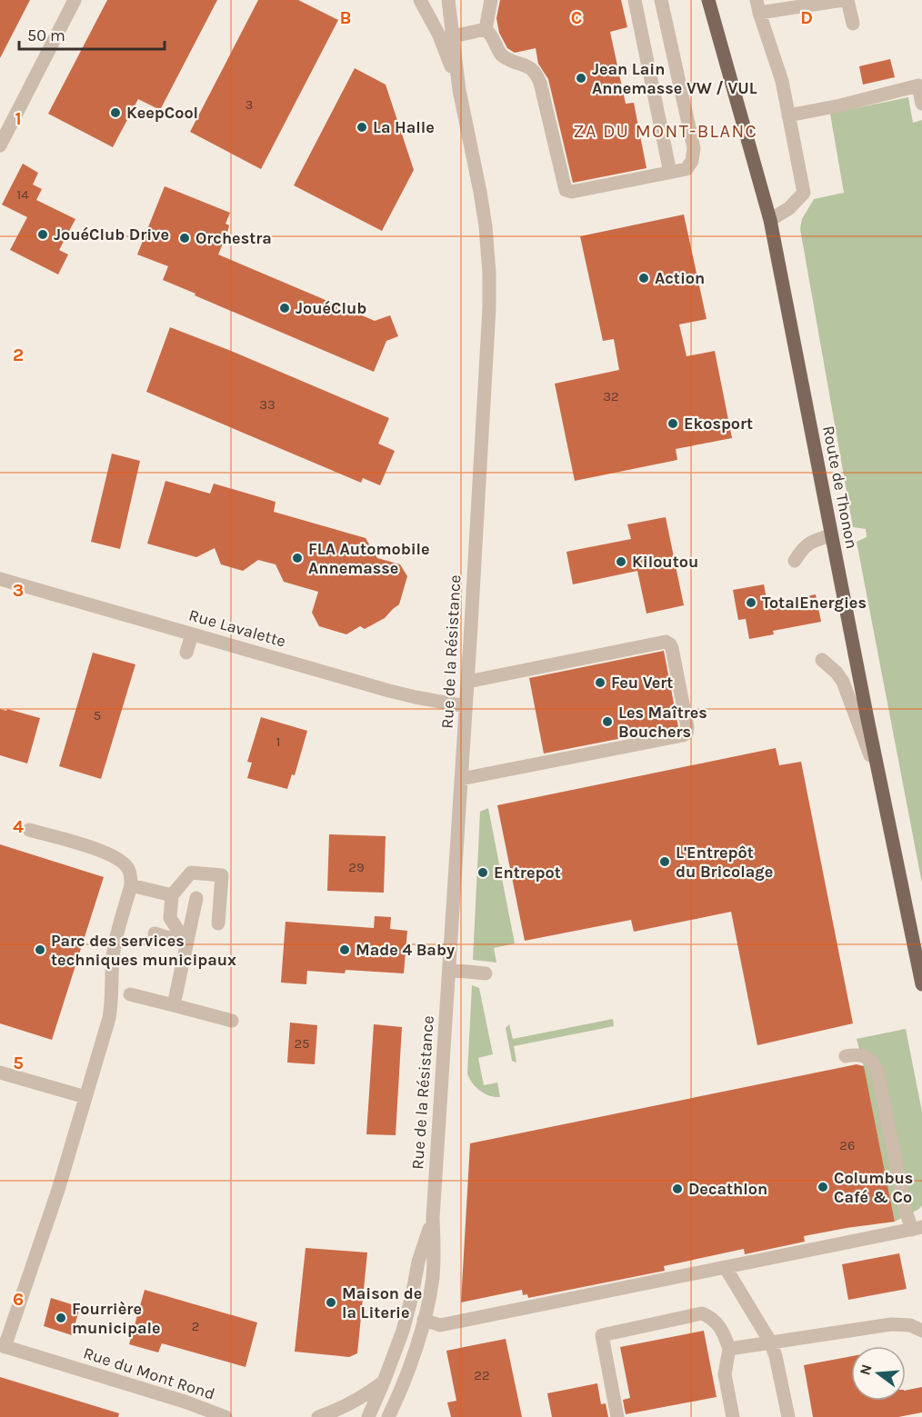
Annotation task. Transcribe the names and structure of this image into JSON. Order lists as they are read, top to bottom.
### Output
{
  "streets": {
    "main road": ["Route de Thonon"],
    "street": ["Rue Lavalette", "Rue de la Résistance", "Rue du Mont Rond"]
  },
  "crossings": [
    ["Rue Lavalette", "Rue de la Résistance"]
  ],
  "districts": ["ZA DU MONT-BLANC"],
  "places": [
    "Jean Lain Annemasse VW / VUL",
    "KeepCool",
    "La Halle",
    "JouéClub Drive",
    "Orchestra",
    "Action",
    "JouéClub",
    "Ekosport",
    "FLA Automobile Annemasse",
    "Kiloutou",
    "TotalEnergies",
    "Feu Vert",
    "Les Maîtres Bouchers",
    "L'Entrepôt du Bricolage",
    "Entrepot",
    "Parc des services techniques municipaux",
    "Made 4 Baby",
    "Columbus Café & Co",
    "Decathlon",
    "Maison de la Literie",
    "Fourrière municipale"
  ],
  "house_numbers": [
    "3",
    "14",
    "32",
    "33",
    "5",
    "1",
    "29",
    "25",
    "26",
    "2",
    "22"
  ],
  "scale_bar": "50 m",
  "north": "left",
  "grid": {
    "columns": ["B", "C", "D"],
    "rows": [
      "1",
      "2",
      "3",
      "4",
      "5",
      "6"
    ]
  }
}
